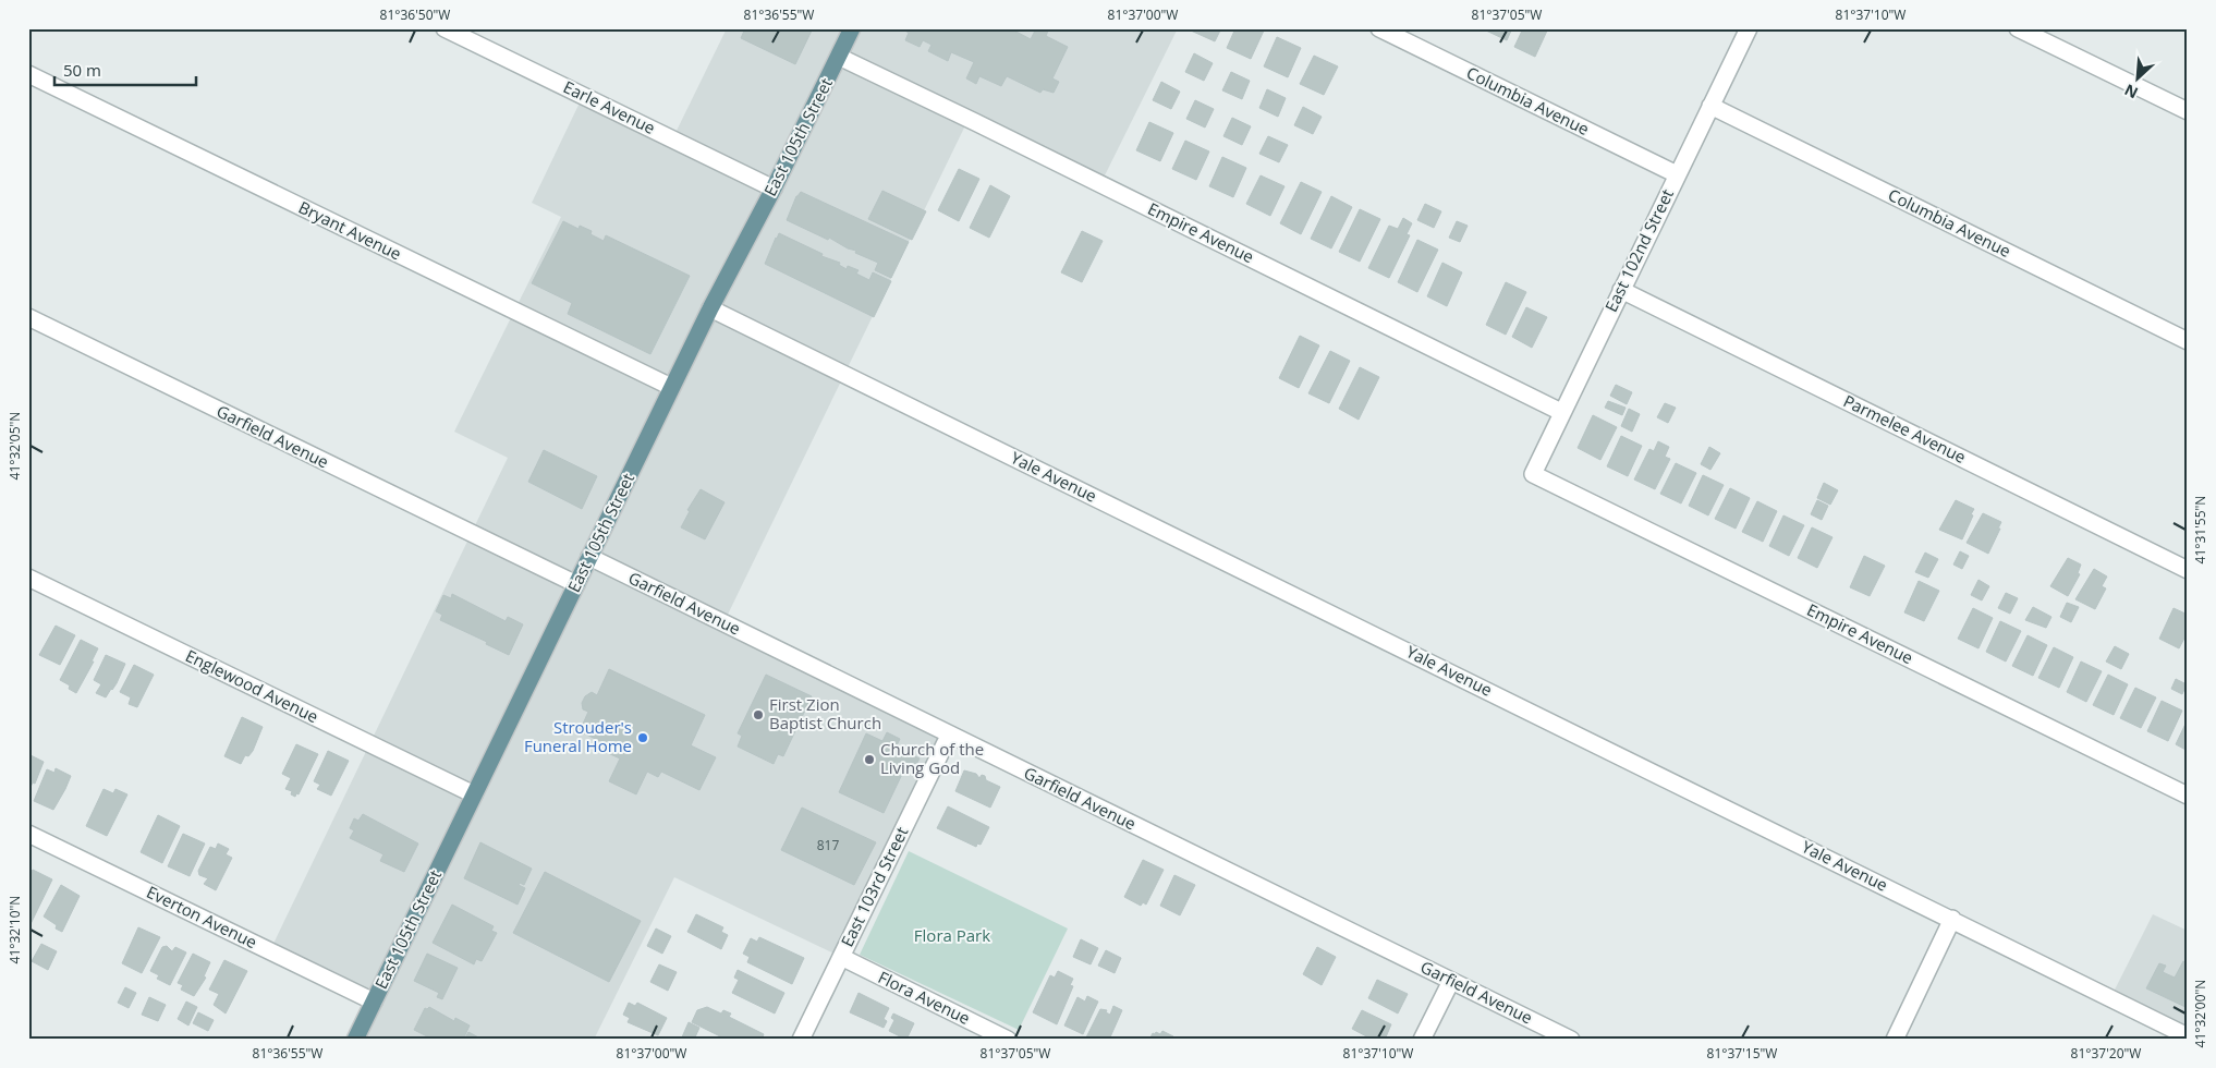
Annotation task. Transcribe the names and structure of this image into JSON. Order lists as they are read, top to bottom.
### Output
{
  "streets": {
    "main road": ["East 105th Street"],
    "street": [
      "Columbia Avenue",
      "Earle Avenue",
      "Bryant Avenue",
      "Empire Avenue",
      "East 102nd Street",
      "Parmelee Avenue",
      "Garfield Avenue",
      "Yale Avenue",
      "Englewood Avenue",
      "East 103rd Street",
      "Everton Avenue",
      "Flora Avenue"
    ]
  },
  "crossings": [
    ["Columbia Avenue", "East 102nd Street"],
    ["Earle Avenue", "East 105th Street"],
    ["East 105th Street", "Bryant Avenue"],
    ["East 105th Street", "Empire Avenue"],
    ["East 105th Street", "Garfield Avenue"],
    ["East 105th Street", "Yale Avenue"],
    ["East 105th Street", "Englewood Avenue"],
    ["East 105th Street", "Everton Avenue"],
    ["Empire Avenue", "East 102nd Street"],
    ["East 102nd Street", "Parmelee Avenue"],
    ["Garfield Avenue", "East 103rd Street"],
    ["East 103rd Street", "Flora Avenue"]
  ],
  "parks": ["Flora Park"],
  "places": ["First Zion Baptist Church", "Strouder's Funeral Home", "Church of the Living God"],
  "house_numbers": ["817"],
  "scale_bar": "50 m",
  "north": "bottom left",
  "coordinates": [
    "81°36'50\"W",
    "81°36'55\"W",
    "81°37'00\"W",
    "81°37'05\"W",
    "81°37'10\"W",
    "41°32'05\"N",
    "41°31'55\"N",
    "41°32'10\"N",
    "41°32'00\"N",
    "81°37'15\"W",
    "81°37'20\"W"
  ]
}
